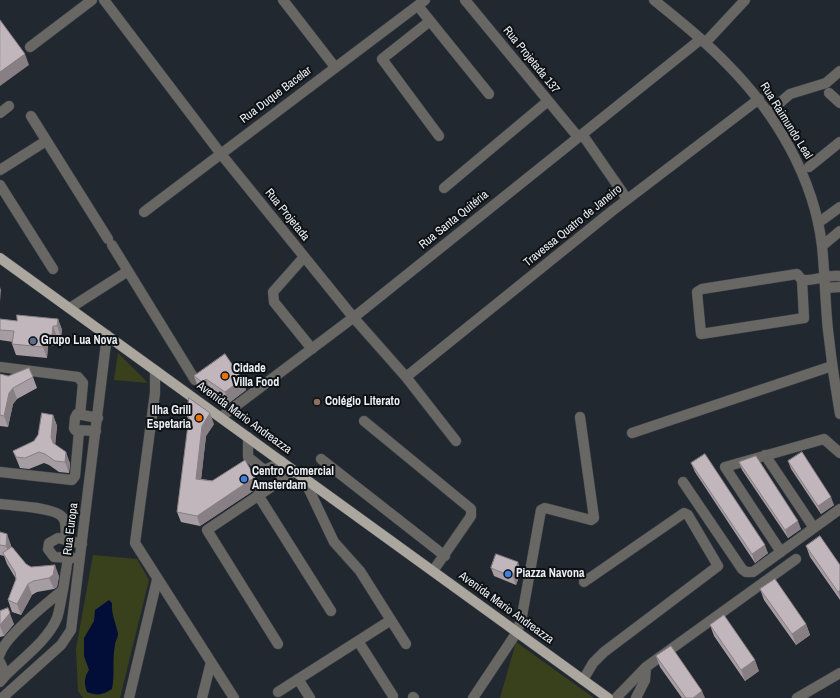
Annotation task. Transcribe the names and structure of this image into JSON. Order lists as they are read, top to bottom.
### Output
{
  "streets": {
    "main road": ["Avenida Mario Andreazza"],
    "street": [
      "Rua Projetada 137",
      "Rua Duque Bacelar",
      "Rua Raimundo Leal",
      "Rua Projetada",
      "Rua Santa Quitéria",
      "Travessa Quatro de Janeiro",
      "Rua Europa"
    ]
  },
  "crossings": [
    ["Rua Projetada 137", "Rua Santa Quitéria"],
    ["Rua Projetada 137", "Travessa Quatro de Janeiro"],
    ["Rua Duque Bacelar", "Rua Projetada"],
    ["Rua Raimundo Leal", "Rua Santa Quitéria"],
    ["Rua Raimundo Leal", "Travessa Quatro de Janeiro"],
    ["Rua Projetada", "Rua Santa Quitéria"],
    ["Rua Projetada", "Travessa Quatro de Janeiro"],
    ["Rua Santa Quitéria", "Avenida Mario Andreazza"],
    ["Avenida Mario Andreazza", "Rua Europa"]
  ],
  "places": [
    "Grupo Lua Nova",
    "Cidade Villa Food",
    "Colégio Literato",
    "Ilha Grill Espetaria",
    "Centro Comercial Amsterdam",
    "Piazza Navona"
  ]
}
